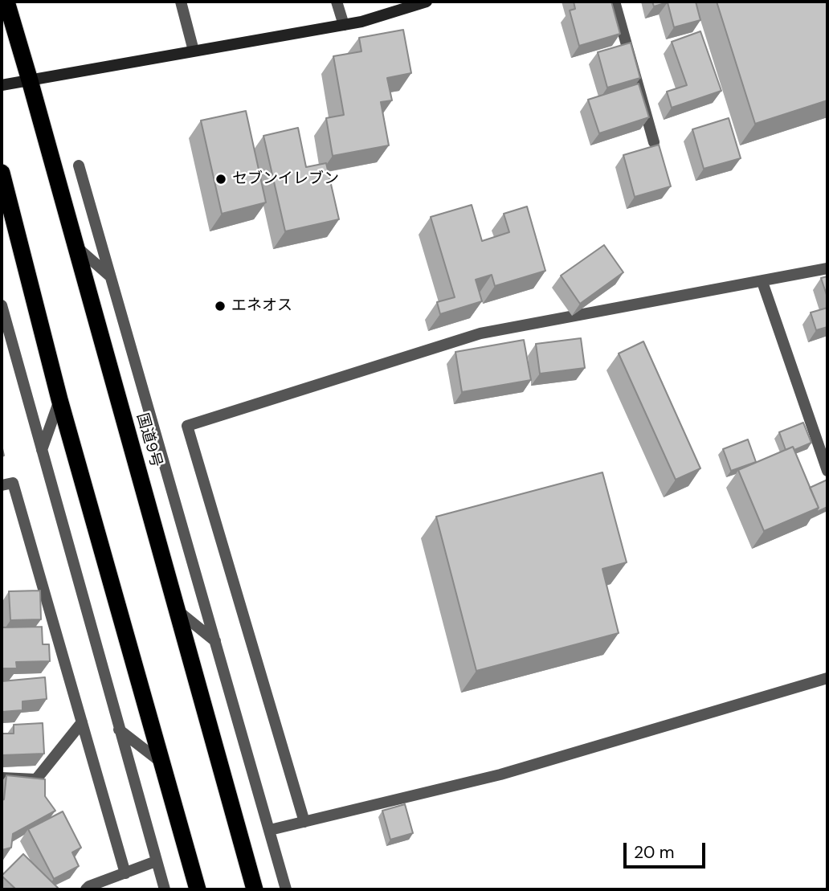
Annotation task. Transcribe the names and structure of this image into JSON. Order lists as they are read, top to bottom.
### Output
{
  "streets": {
    "highway": ["国道9号"]
  },
  "places": ["セブンイレブン", "エネオス"],
  "scale_bar": "20 m"
}
